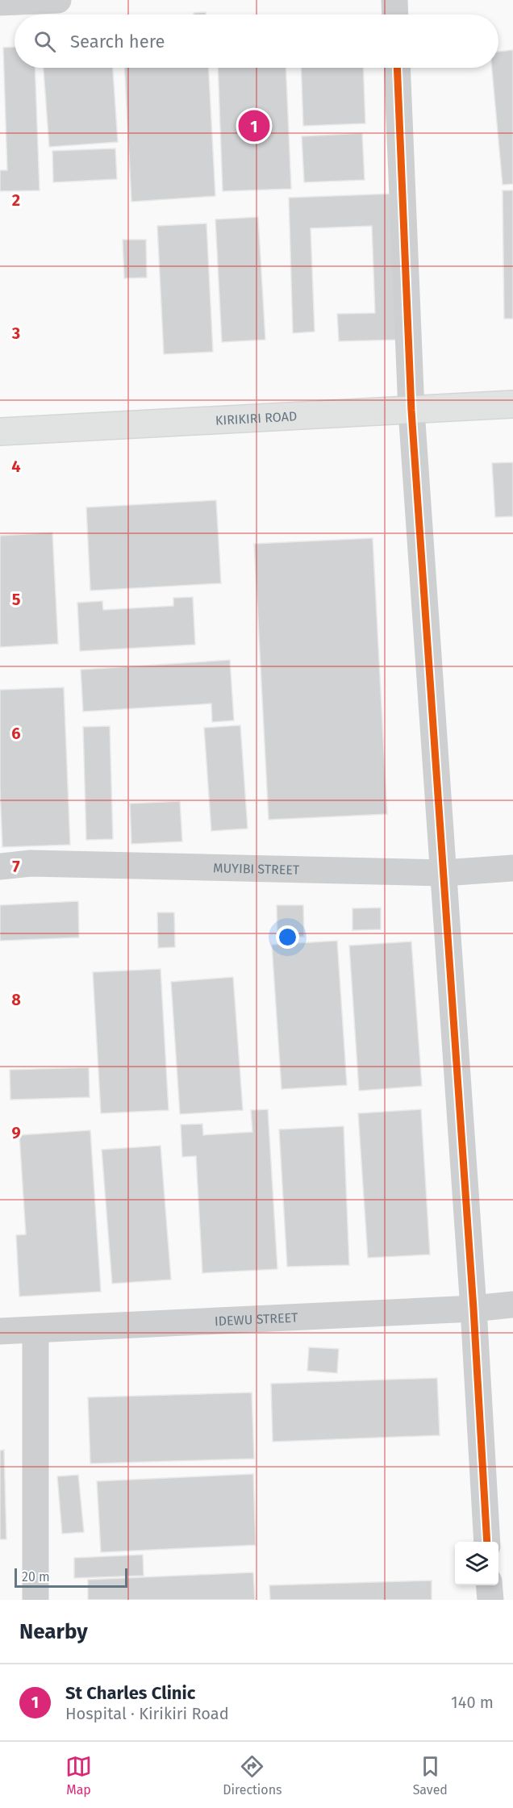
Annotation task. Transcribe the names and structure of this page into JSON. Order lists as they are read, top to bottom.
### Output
{
  "streets": {
    "main road": ["KIRIKIRI ROAD"],
    "street": ["MUYIBI STREET", "IDEWU STREET"]
  },
  "scale_bar": "20 m",
  "page": {
    "search": "Search here",
    "pins": "1",
    "scale": "20 m",
    "heading": "Nearby",
    "list": [
      {
        "mark": "1",
        "name": "St Charles Clinic",
        "note": "Hospital · Kirikiri Road",
        "value": "140 m"
      }
    ],
    "nav": ["Map", "Directions", "Saved"]
  },
  "grid": {
    "rows": [
      "2",
      "3",
      "4",
      "5",
      "6",
      "7",
      "8",
      "9"
    ]
  }
}
